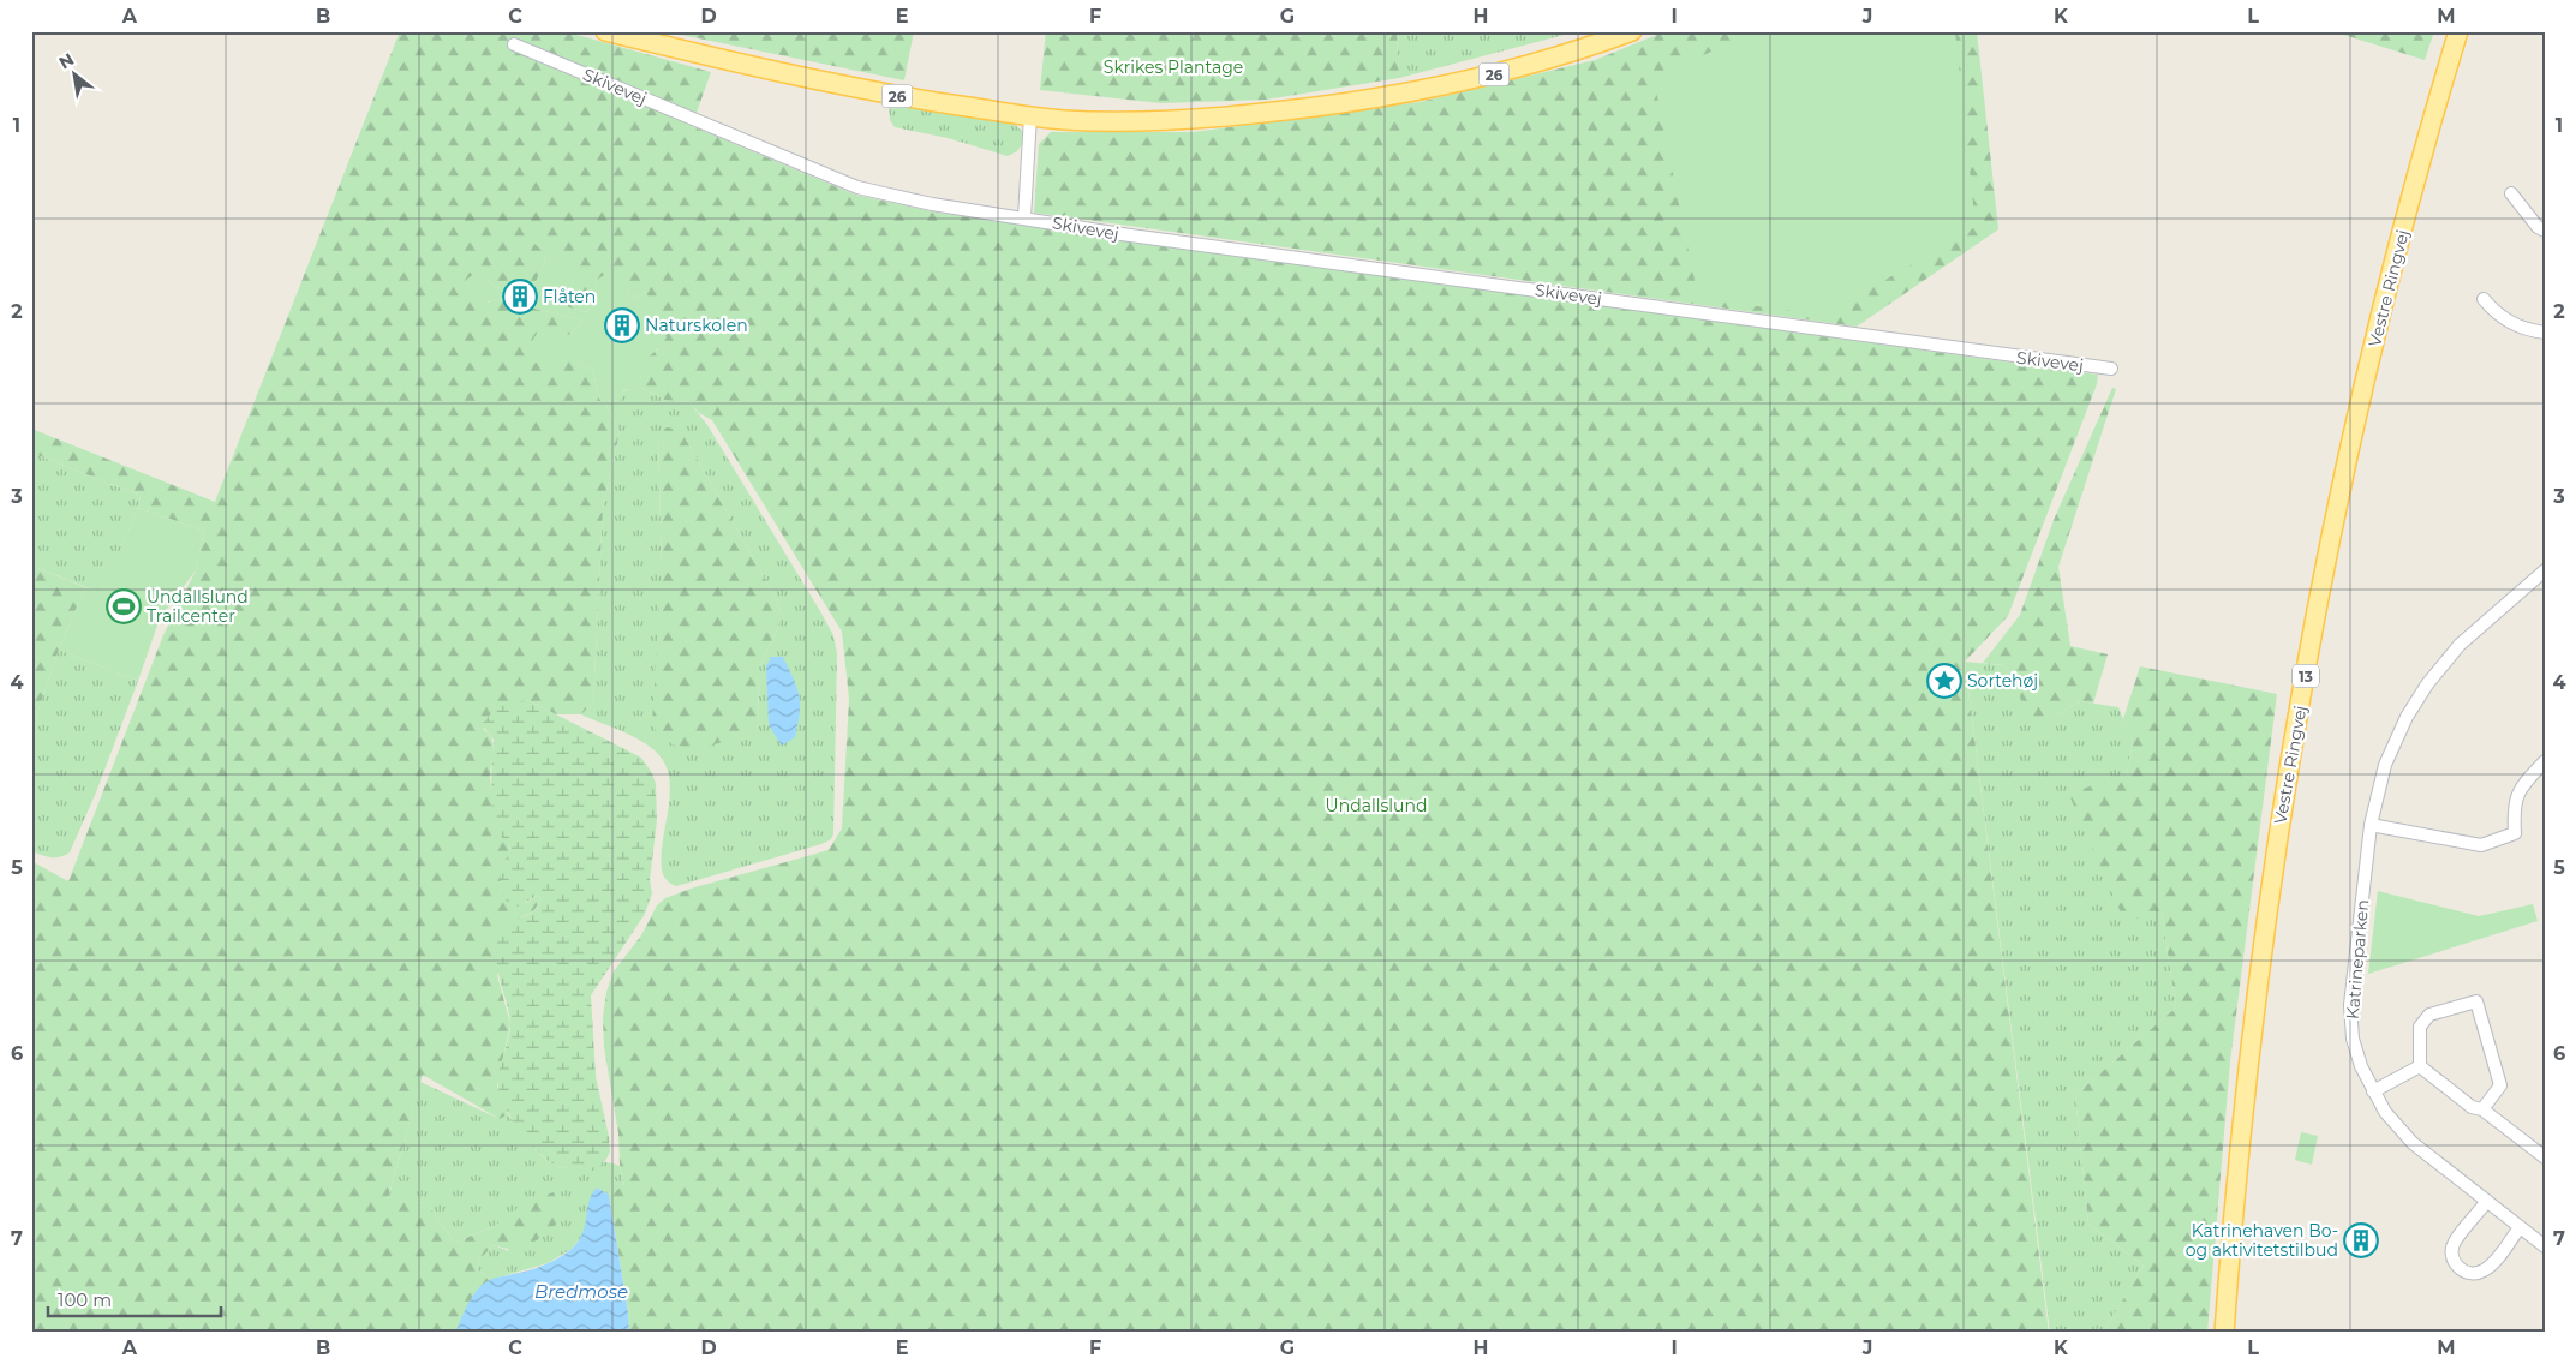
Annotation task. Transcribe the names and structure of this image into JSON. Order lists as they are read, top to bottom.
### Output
{
  "streets": {
    "main road": ["26", "Vestre Ringvej", "13"],
    "street": ["Skivevej", "Katrineparken"]
  },
  "water": ["Bredmose"],
  "parks": ["Skrikes Plantage", "Undallslund"],
  "places": {
    "building": ["Flåten", "Naturskolen", "Katrinehaven Bo- og aktivitetstilbud"],
    "sports": ["Undallslund Trailcenter"],
    "place": ["Sortehøj"]
  },
  "scale_bar": "100 m",
  "north": "top left",
  "grid": {
    "columns": [
      "A",
      "B",
      "C",
      "D",
      "E",
      "F",
      "G",
      "H",
      "I",
      "J",
      "K",
      "L",
      "M"
    ],
    "rows": [
      "1",
      "2",
      "3",
      "4",
      "5",
      "6",
      "7"
    ]
  }
}
